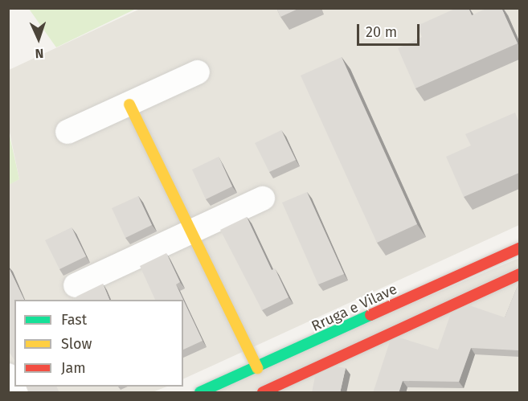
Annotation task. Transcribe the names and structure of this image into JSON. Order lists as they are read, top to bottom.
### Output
{
  "streets": {
    "street": ["Rruga e Vilave"]
  },
  "legend": ["Fast", "Slow", "Jam"],
  "scale_bar": "20 m",
  "north": "bottom"
}
